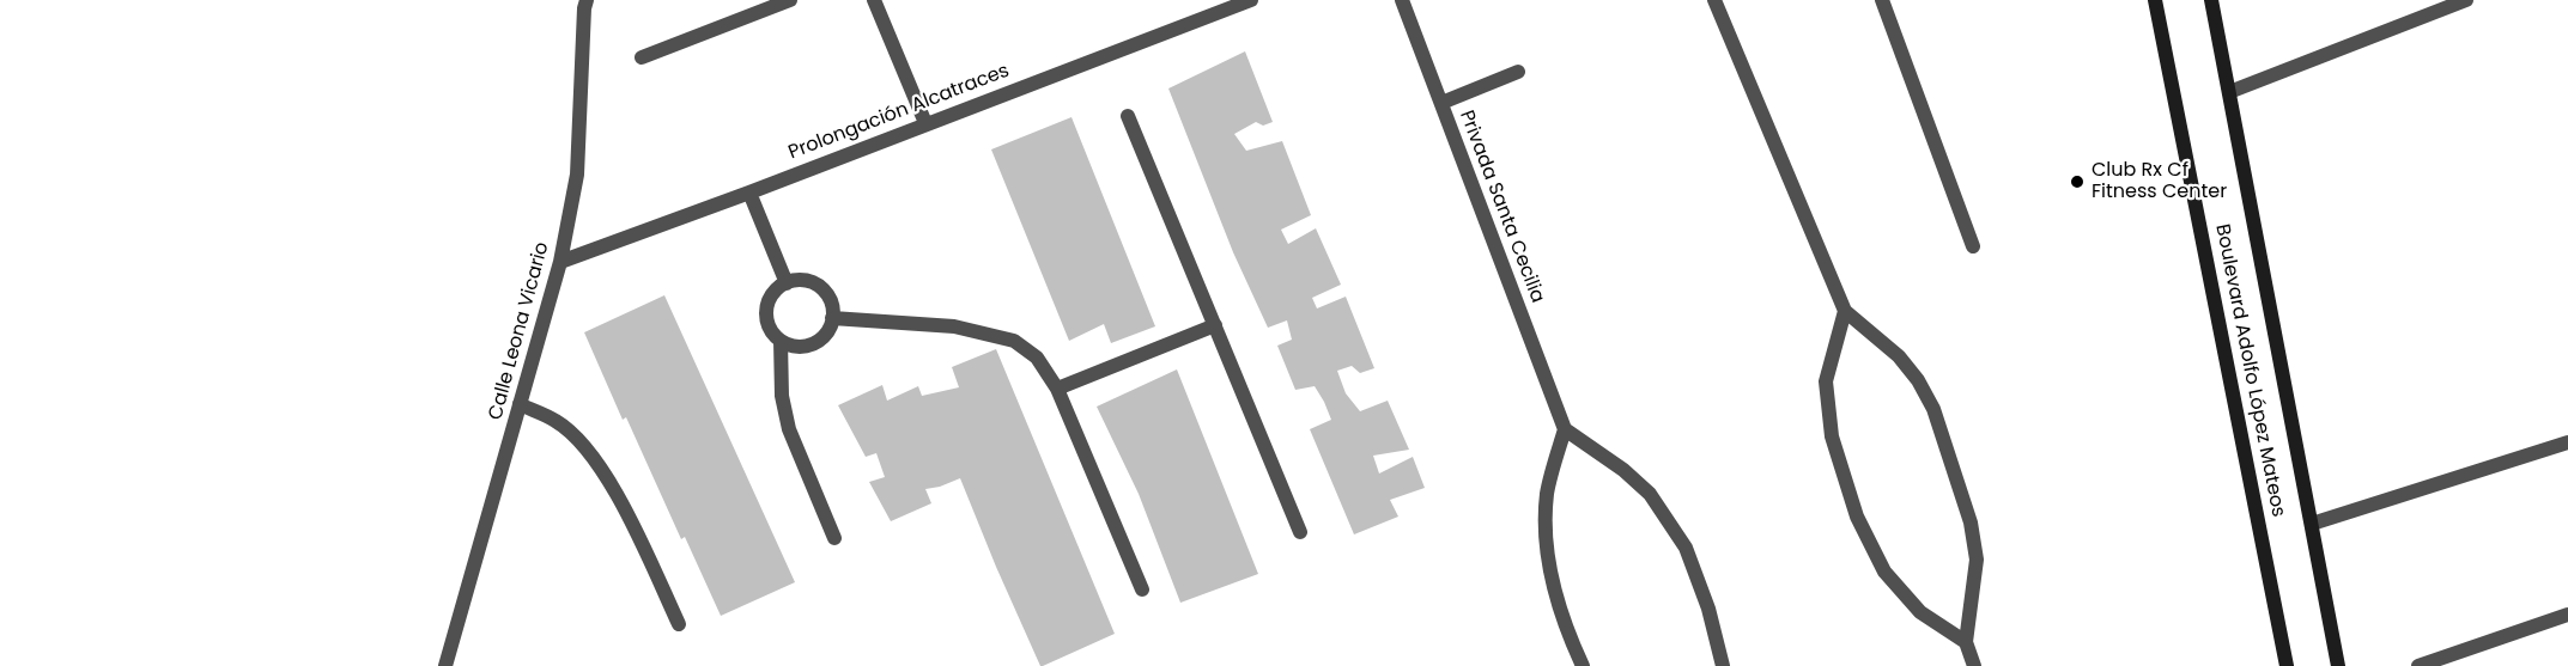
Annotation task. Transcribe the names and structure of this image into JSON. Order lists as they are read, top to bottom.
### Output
{
  "streets": {
    "street": [
      "Prolongación Alcatraces",
      "Privada Santa Cecilia",
      "Calle Leona Vicario",
      "Boulevard Adolfo López Mateos"
    ]
  },
  "crossings": [
    ["Prolongación Alcatraces", "Calle Leona Vicario"]
  ],
  "places": ["Club Rx Cf Fitness Center"]
}
